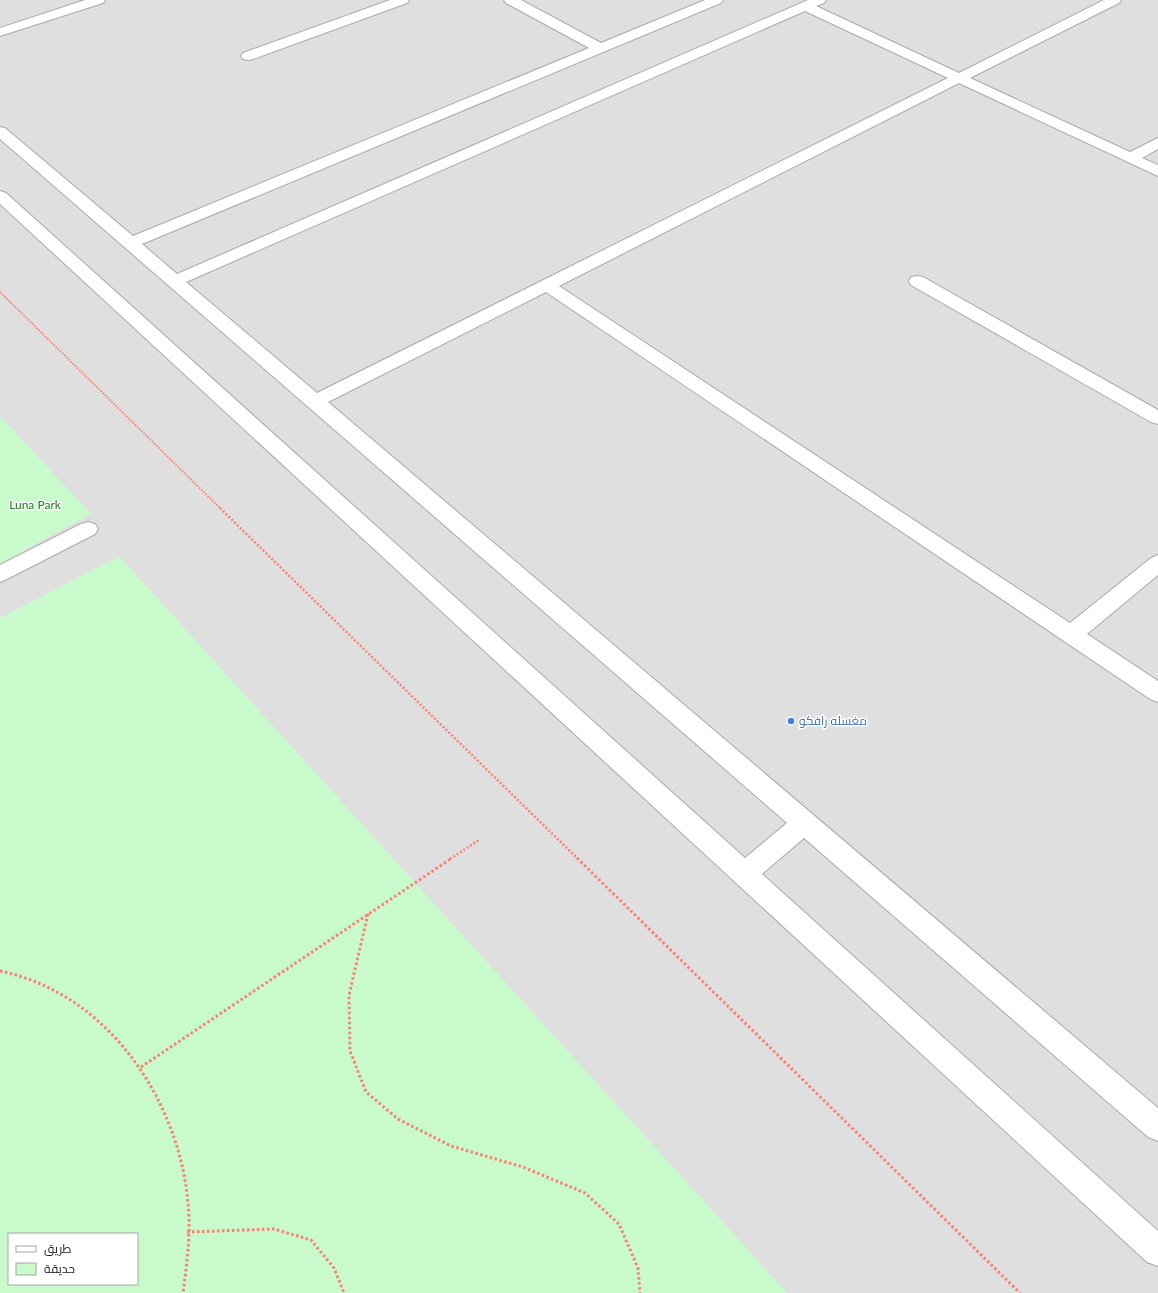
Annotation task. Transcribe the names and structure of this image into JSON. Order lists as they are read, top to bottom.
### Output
{
  "parks": ["Luna Park"],
  "places": ["مغسله رافكو"],
  "legend": ["طريق", "حديقة"]
}
